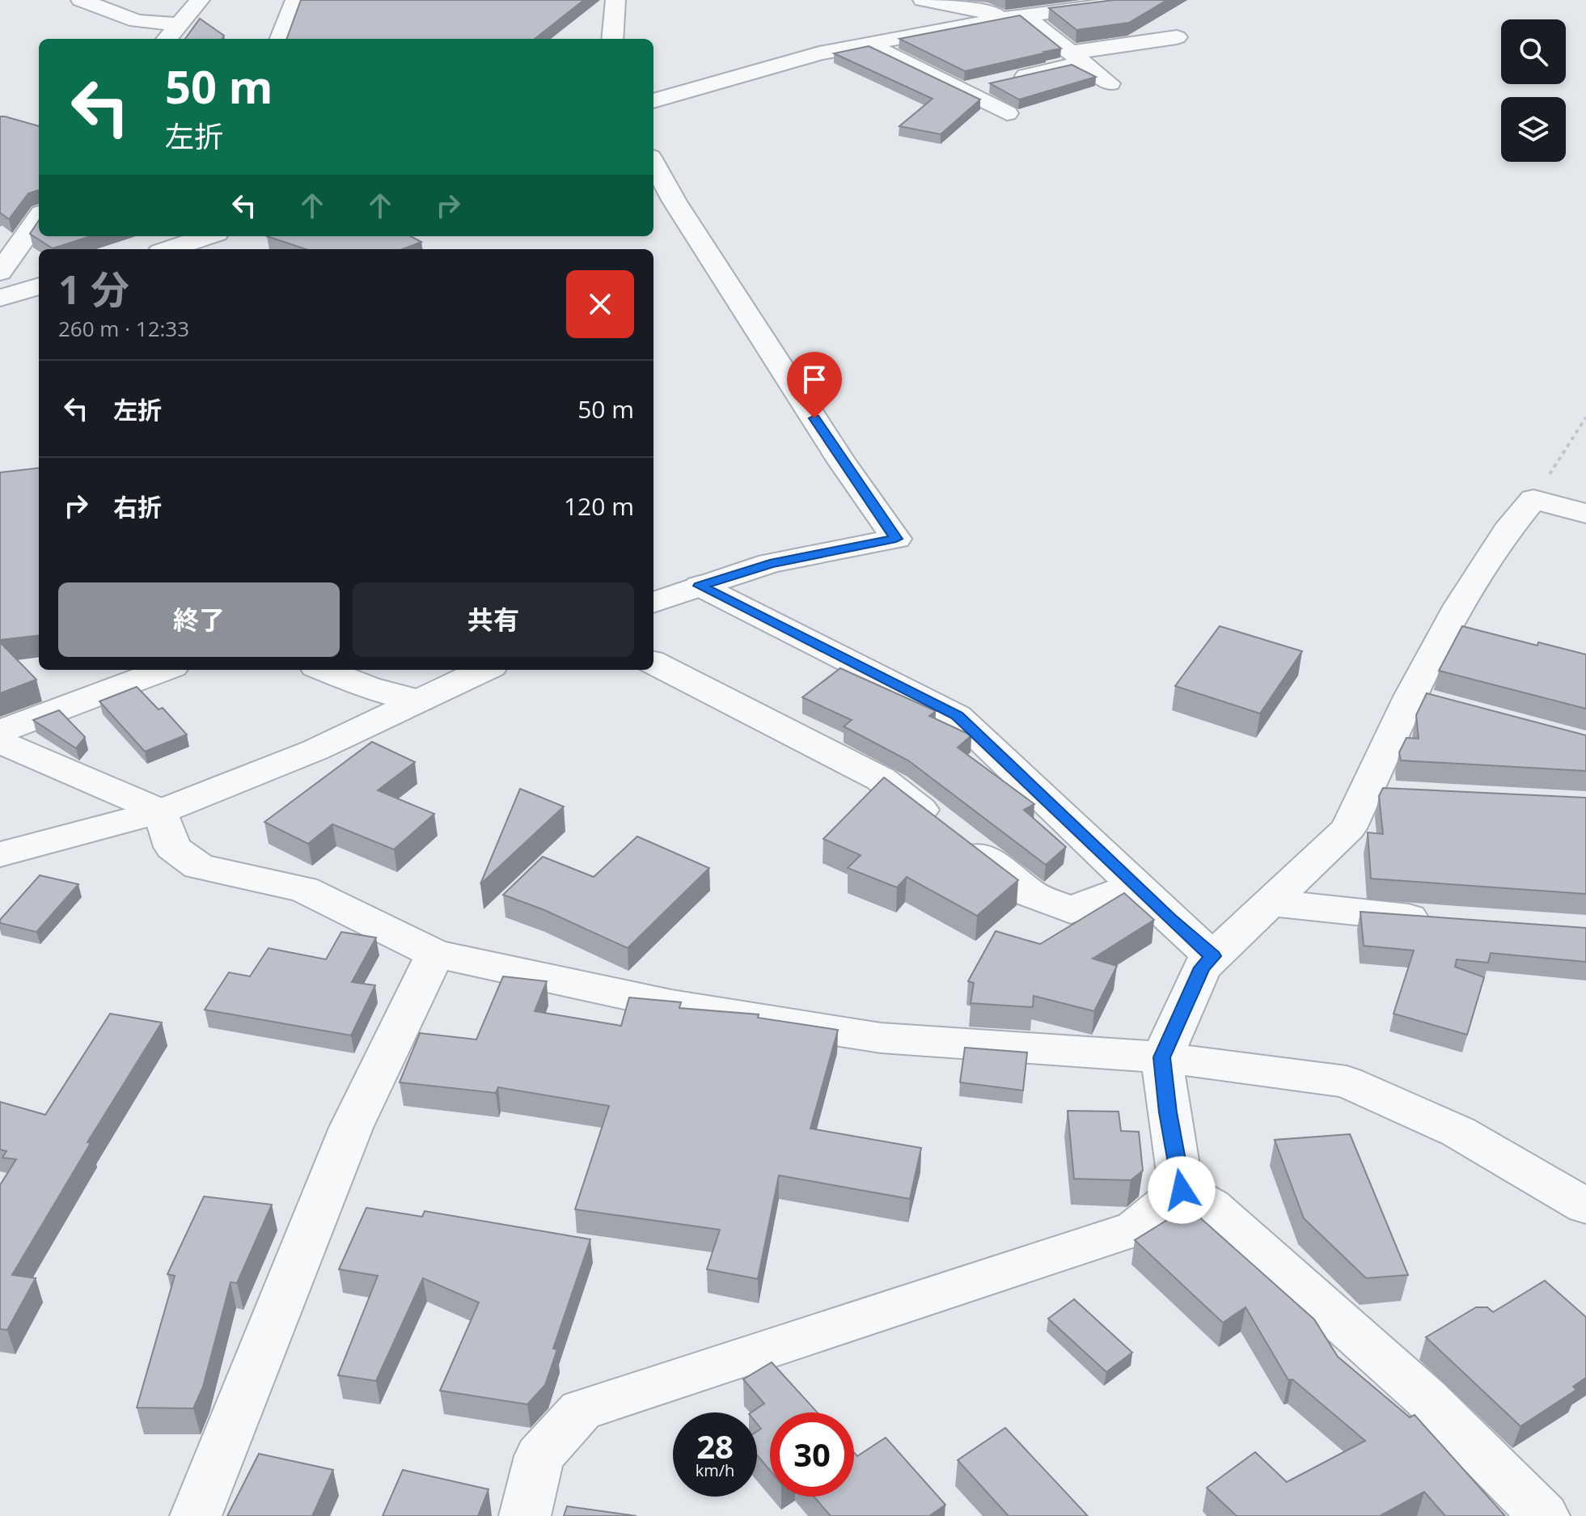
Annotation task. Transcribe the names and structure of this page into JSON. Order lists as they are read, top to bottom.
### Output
{
  "page": {
    "turn": ["50 m", "左折"],
    "heading": ["1 分", "260 m · 12:33"],
    "list": [
      {
        "name": "左折",
        "value": "50 m"
      },
      {
        "name": "右折",
        "value": "120 m"
      }
    ],
    "buttons": ["終了", "共有"],
    "speed": "28 km/h",
    "limit": "30"
  }
}
